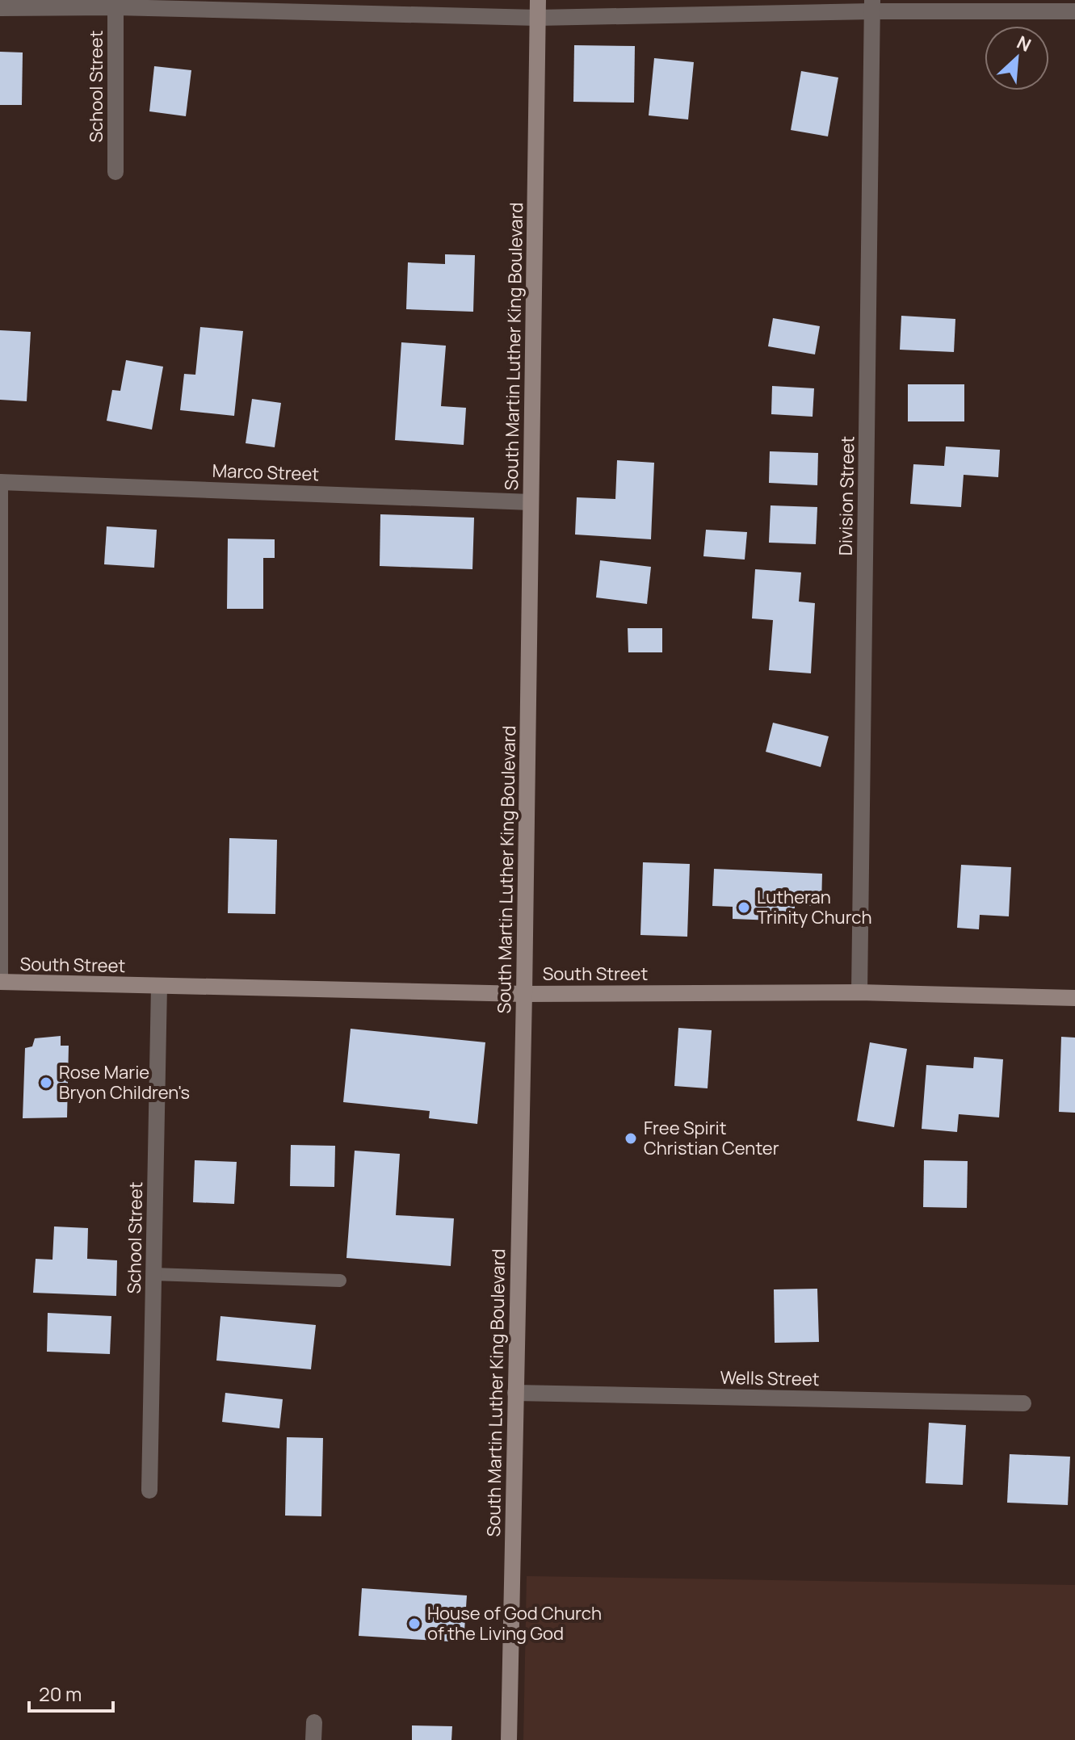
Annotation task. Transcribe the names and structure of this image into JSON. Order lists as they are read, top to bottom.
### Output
{
  "streets": {
    "street": [
      "School Street",
      "South Martin Luther King Boulevard",
      "Marco Street",
      "Division Street",
      "South Street",
      "Wells Street"
    ]
  },
  "crossings": [
    ["School Street", "South Street"],
    ["South Martin Luther King Boulevard", "Marco Street"],
    ["South Martin Luther King Boulevard", "South Street"],
    ["South Martin Luther King Boulevard", "Wells Street"],
    ["Division Street", "South Street"]
  ],
  "places": [
    "Lutheran Trinity Church",
    "Rose Marie Bryon Children's",
    "Free Spirit Christian Center",
    "House of God Church of the Living God"
  ],
  "scale_bar": "20 m",
  "north": "top right"
}
